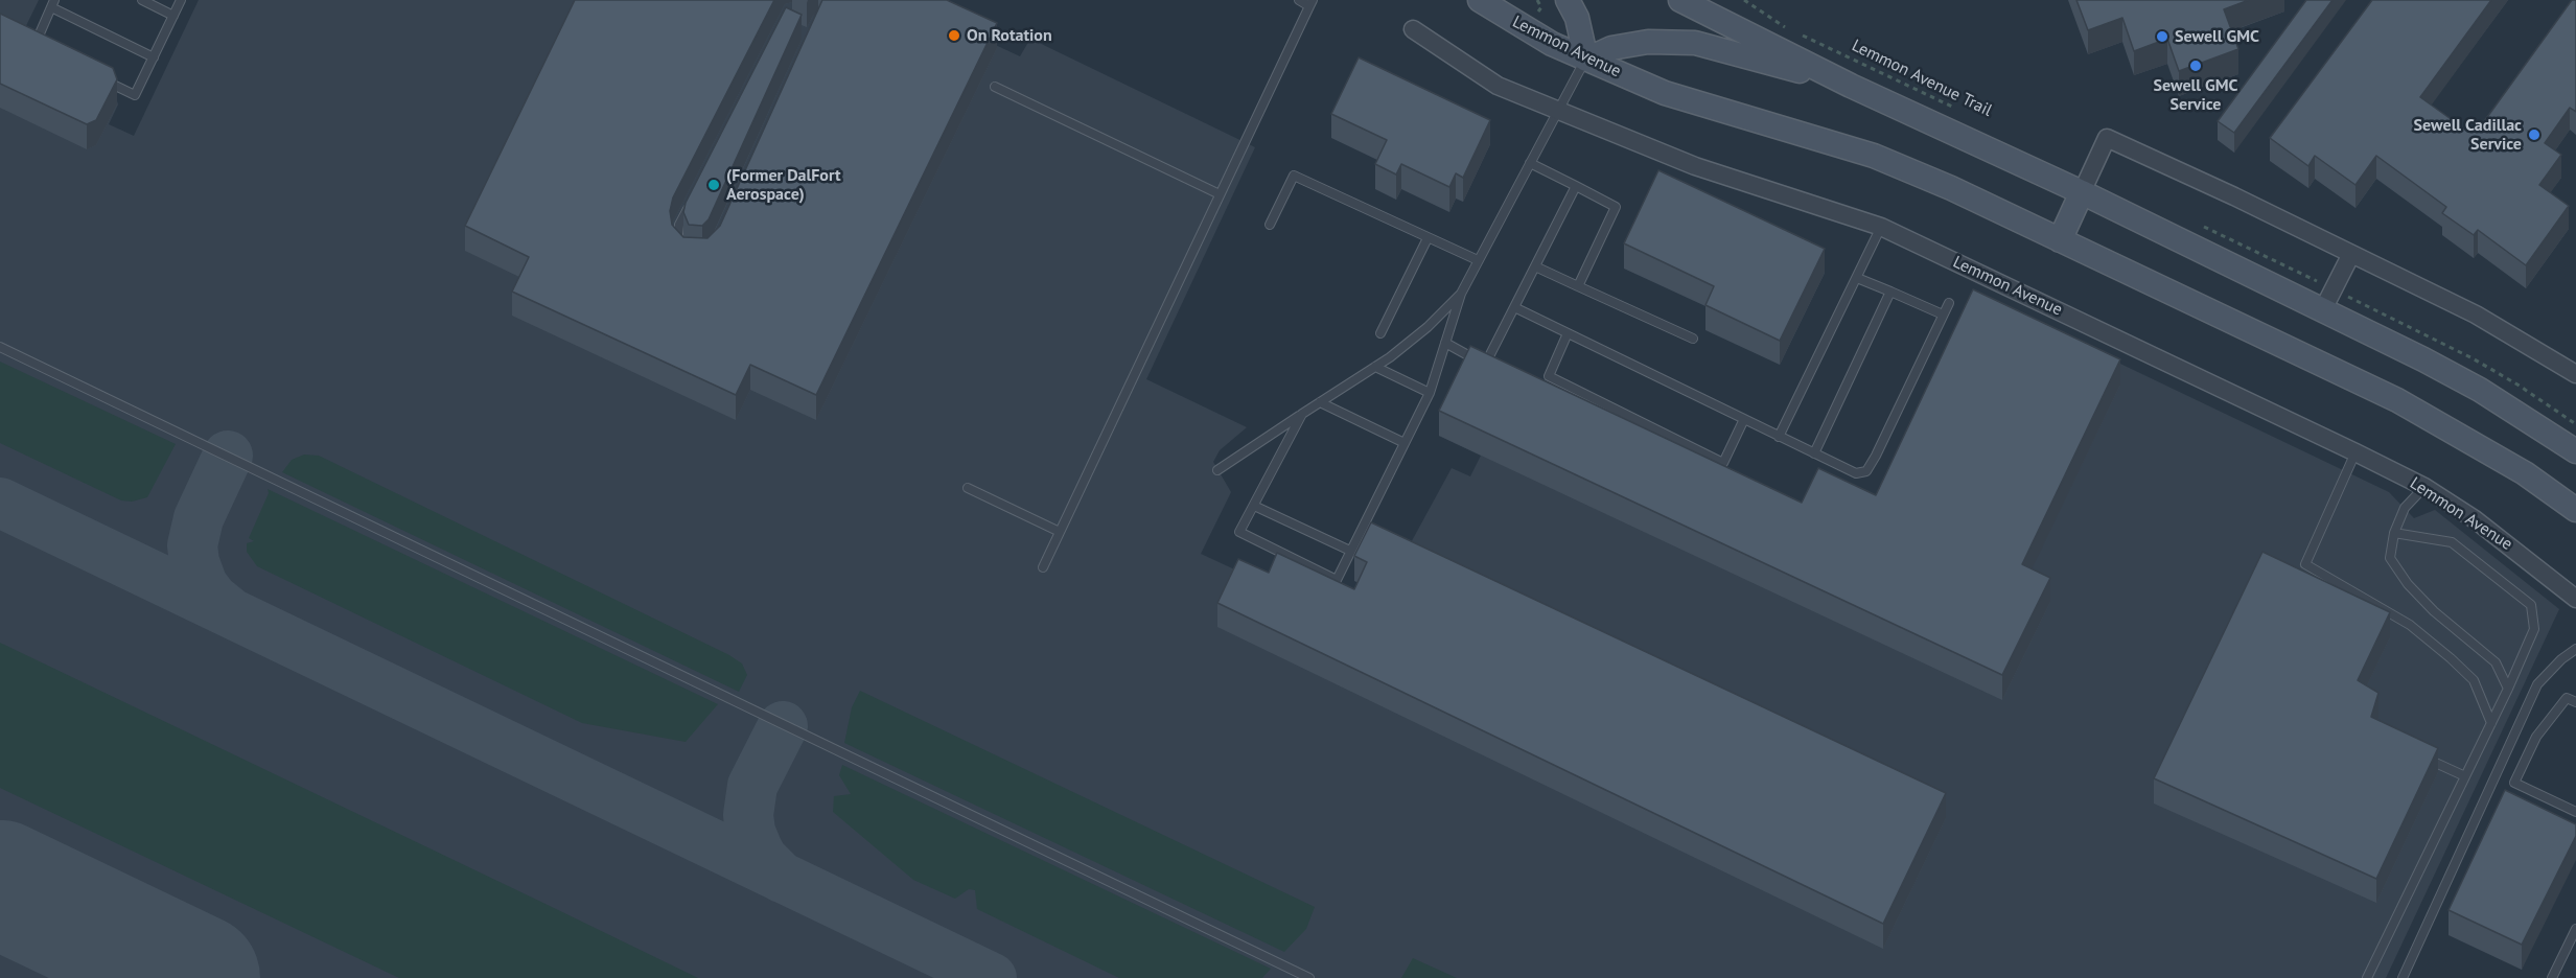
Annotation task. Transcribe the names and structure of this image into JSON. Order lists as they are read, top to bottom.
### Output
{
  "streets": {
    "main road": ["Lemmon Avenue"],
    "path": ["Lemmon Avenue Trail"]
  },
  "places": [
    "On Rotation",
    "Sewell GMC",
    "Sewell GMC Service",
    "Sewell Cadillac Service",
    "(Former DalFort Aerospace)"
  ]
}
